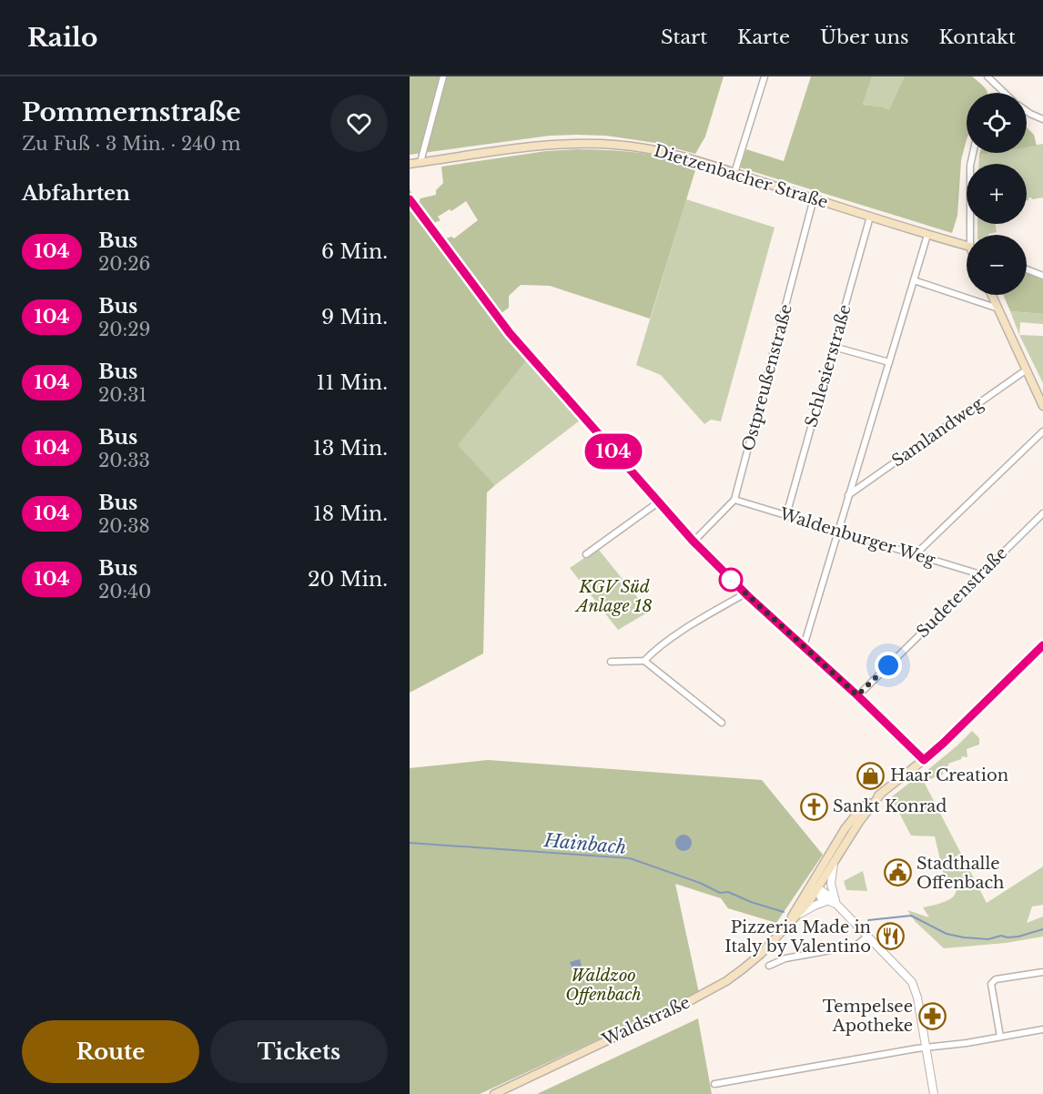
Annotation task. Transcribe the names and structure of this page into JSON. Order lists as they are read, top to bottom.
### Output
{
  "streets": {
    "main road": ["Dietzenbacher Straße", "Waldstraße"],
    "street": [
      "Schlesierstraße",
      "Ostpreußenstraße",
      "Samlandweg",
      "Waldenburger Weg",
      "Sudetenstraße"
    ]
  },
  "crossings": [
    ["Dietzenbacher Straße", "Schlesierstraße"],
    ["Dietzenbacher Straße", "Ostpreußenstraße"],
    ["Schlesierstraße", "Waldenburger Weg"],
    ["Ostpreußenstraße", "Waldenburger Weg"],
    ["Waldenburger Weg", "Sudetenstraße"]
  ],
  "water": ["Hainbach"],
  "parks": ["KGV Süd Anlage 18", "Waldzoo Offenbach"],
  "places": {
    "shop": ["Haar Creation"],
    "church": ["Sankt Konrad"],
    "public building": ["Stadthalle Offenbach"],
    "restaurant": ["Pizzeria Made in Italy by Valentino"],
    "pharmacy": ["Tempelsee Apotheke"]
  },
  "lines": ["bus line 104"],
  "page": {
    "header": "Railo",
    "nav": [
      "Start",
      "Karte",
      "Über uns",
      "Kontakt"
    ],
    "heading": [
      ["Pommernstraße", "Zu Fuß · 3 Min. · 240 m"],
      "Abfahrten"
    ],
    "on_map": "104",
    "map_buttons": ["+", "−"],
    "list": [
      {
        "mark": "104",
        "name": "Bus",
        "note": "20:26",
        "value": "6 Min."
      },
      {
        "mark": "104",
        "name": "Bus",
        "note": "20:29",
        "value": "9 Min."
      },
      {
        "mark": "104",
        "name": "Bus",
        "note": "20:31",
        "value": "11 Min."
      },
      {
        "mark": "104",
        "name": "Bus",
        "note": "20:33",
        "value": "13 Min."
      },
      {
        "mark": "104",
        "name": "Bus",
        "note": "20:38",
        "value": "18 Min."
      },
      {
        "mark": "104",
        "name": "Bus",
        "note": "20:40",
        "value": "20 Min."
      }
    ],
    "buttons": ["Route", "Tickets"]
  }
}
